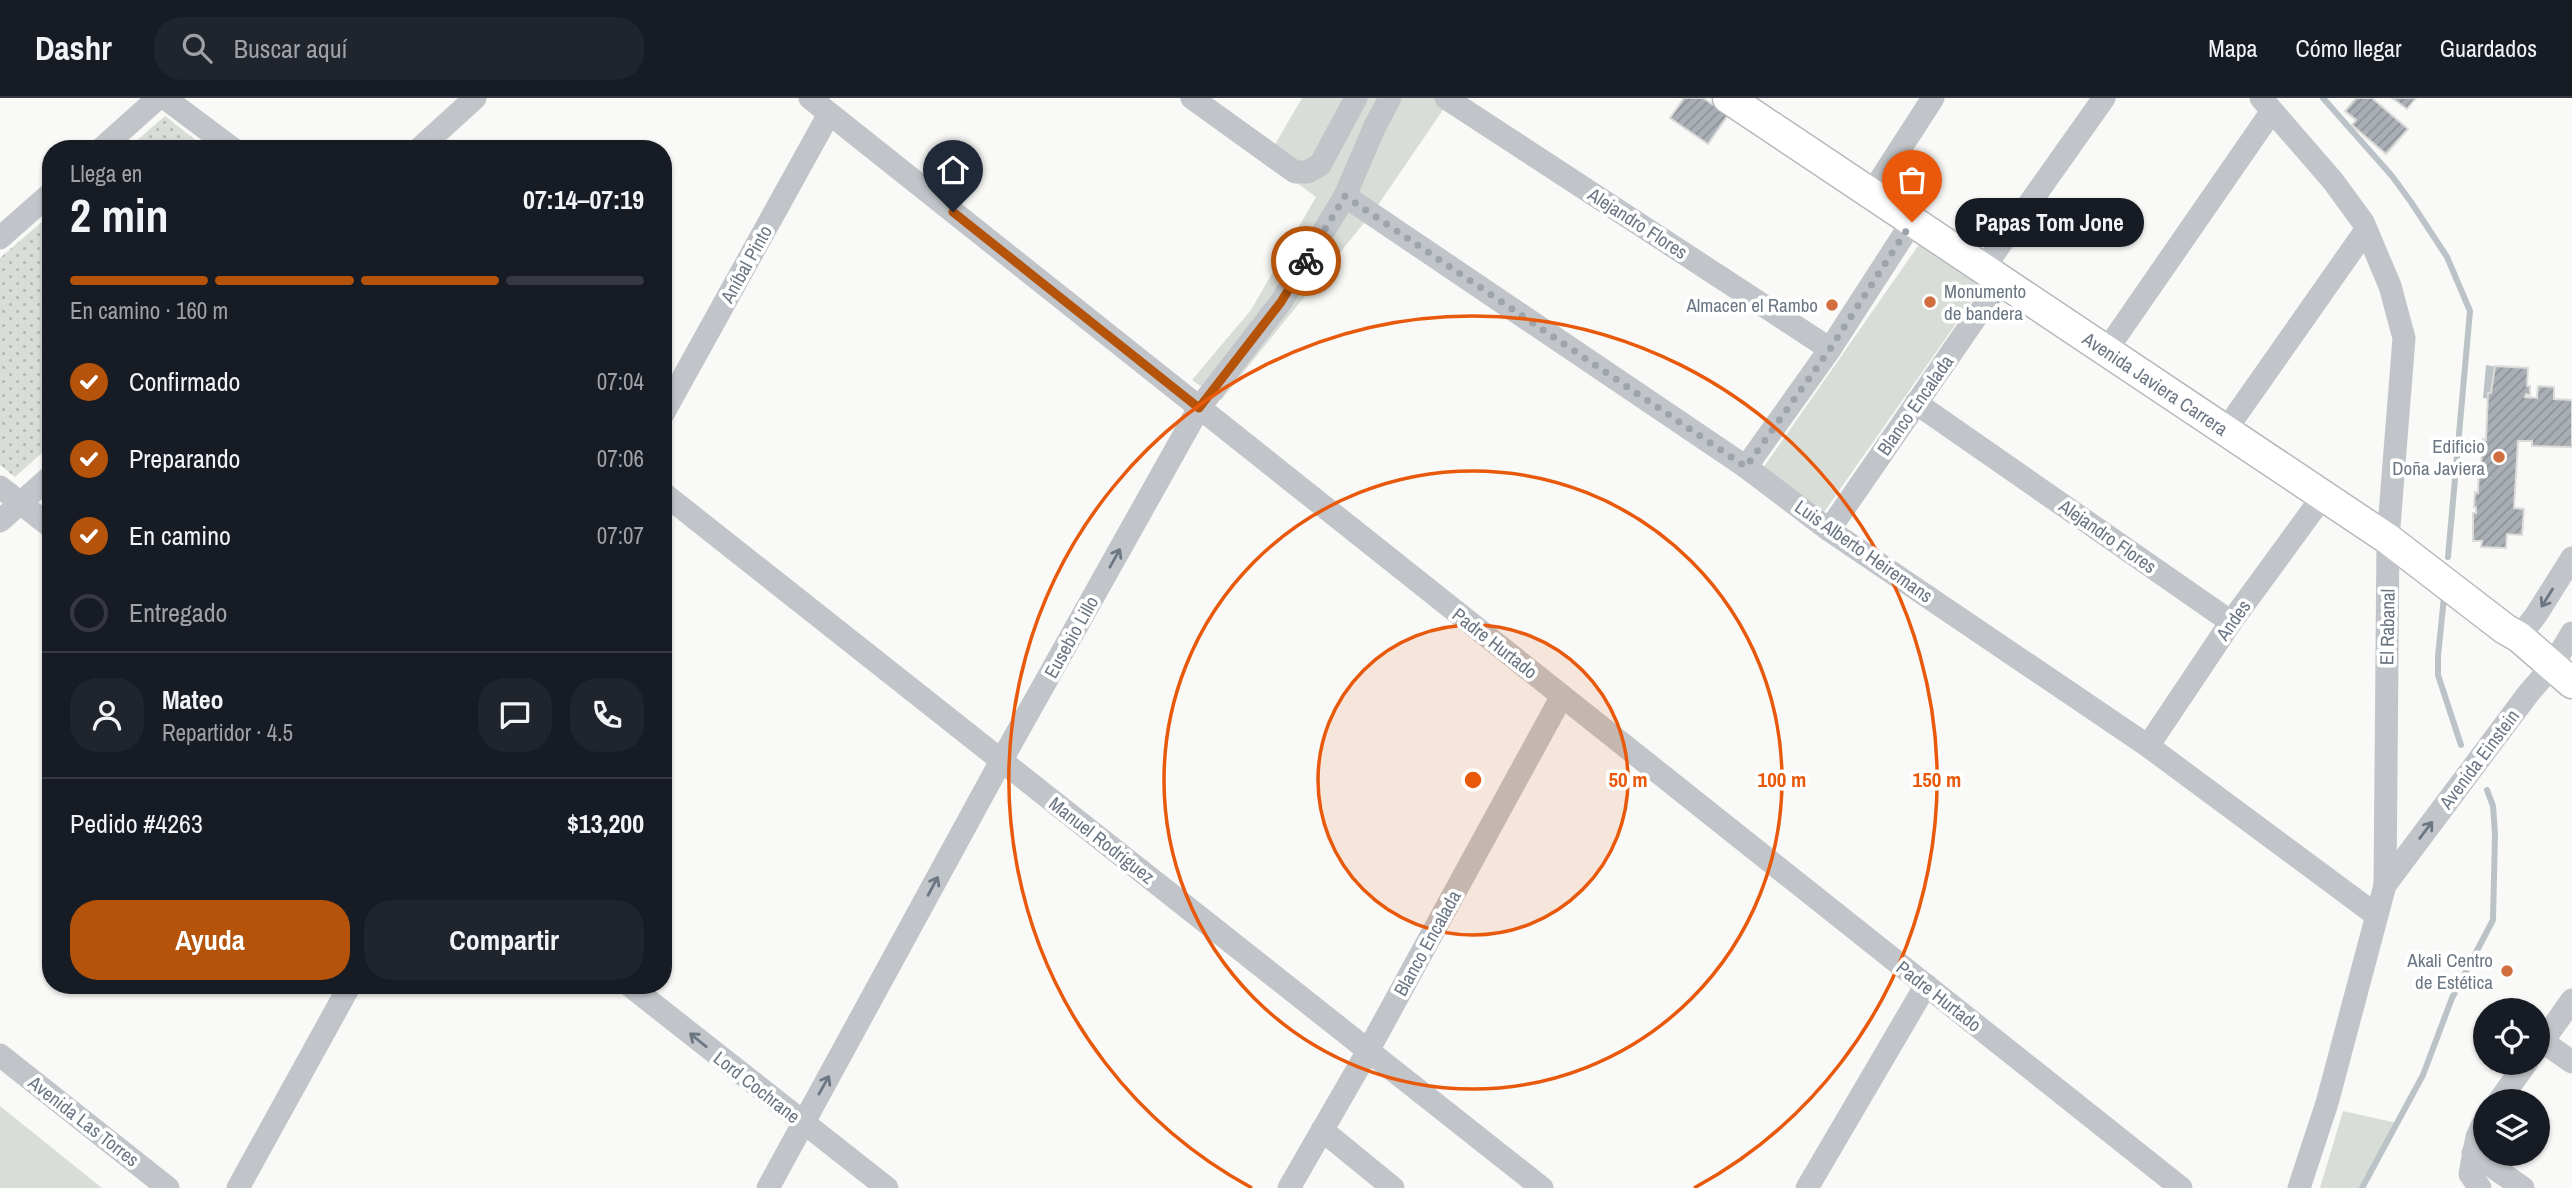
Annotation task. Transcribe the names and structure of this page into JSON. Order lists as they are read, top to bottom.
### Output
{
  "streets": {
    "main road": ["Avenida Javiera Carrera"],
    "street": [
      "Alejandro Flores",
      "Aníbal Pinto",
      "Blanco Encalada",
      "Luis Alberto Heiremans",
      "Andes",
      "El Rabanal",
      "Eusebio Lillo",
      "Padre Hurtado",
      "Avenida Einstein",
      "Manuel Rodríguez",
      "Lord Cochrane",
      "Avenida Las Torres"
    ]
  },
  "crossings": [
    ["Alejandro Flores", "Blanco Encalada"],
    ["Alejandro Flores", "Andes"],
    ["Aníbal Pinto", "Padre Hurtado"],
    ["Avenida Javiera Carrera", "Blanco Encalada"],
    ["Avenida Javiera Carrera", "Andes"],
    ["Avenida Javiera Carrera", "El Rabanal"],
    ["Avenida Javiera Carrera", "Avenida Einstein"],
    ["Blanco Encalada", "Luis Alberto Heiremans"],
    ["Blanco Encalada", "Padre Hurtado"],
    ["Blanco Encalada", "Manuel Rodríguez"],
    ["Luis Alberto Heiremans", "Andes"],
    ["Luis Alberto Heiremans", "El Rabanal"],
    ["Luis Alberto Heiremans", "Eusebio Lillo"],
    ["El Rabanal", "Avenida Einstein"],
    ["Eusebio Lillo", "Padre Hurtado"],
    ["Eusebio Lillo", "Manuel Rodríguez"],
    ["Eusebio Lillo", "Lord Cochrane"]
  ],
  "one_way": ["Eusebio Lillo", "Avenida Einstein", "Lord Cochrane"],
  "places": [
    "Papas Tom Jone",
    "Monumento de bandera",
    "Almacen el Rambo",
    "Edificio Doña Javiera",
    "Akali Centro de Estética"
  ],
  "page": {
    "header": "Dashr",
    "search": "Buscar aquí",
    "nav": ["Mapa", "Cómo llegar", "Guardados"],
    "heading": ["2 min", "Llega en", "07:14–07:19"],
    "panel": [
      "Mateo",
      "Repartidor · 4.5",
      "Pedido #4263",
      "$13,200"
    ],
    "bubble": "Papas Tom Jone",
    "bar": "En camino · 160 m",
    "list": [
      ["Confirmado", "07:04"],
      ["Preparando", "07:06"],
      ["En camino", "07:07"],
      "Entregado"
    ],
    "buttons": ["Ayuda", "Compartir"]
  },
  "rings": ["50 m", "100 m", "150 m"]
}
